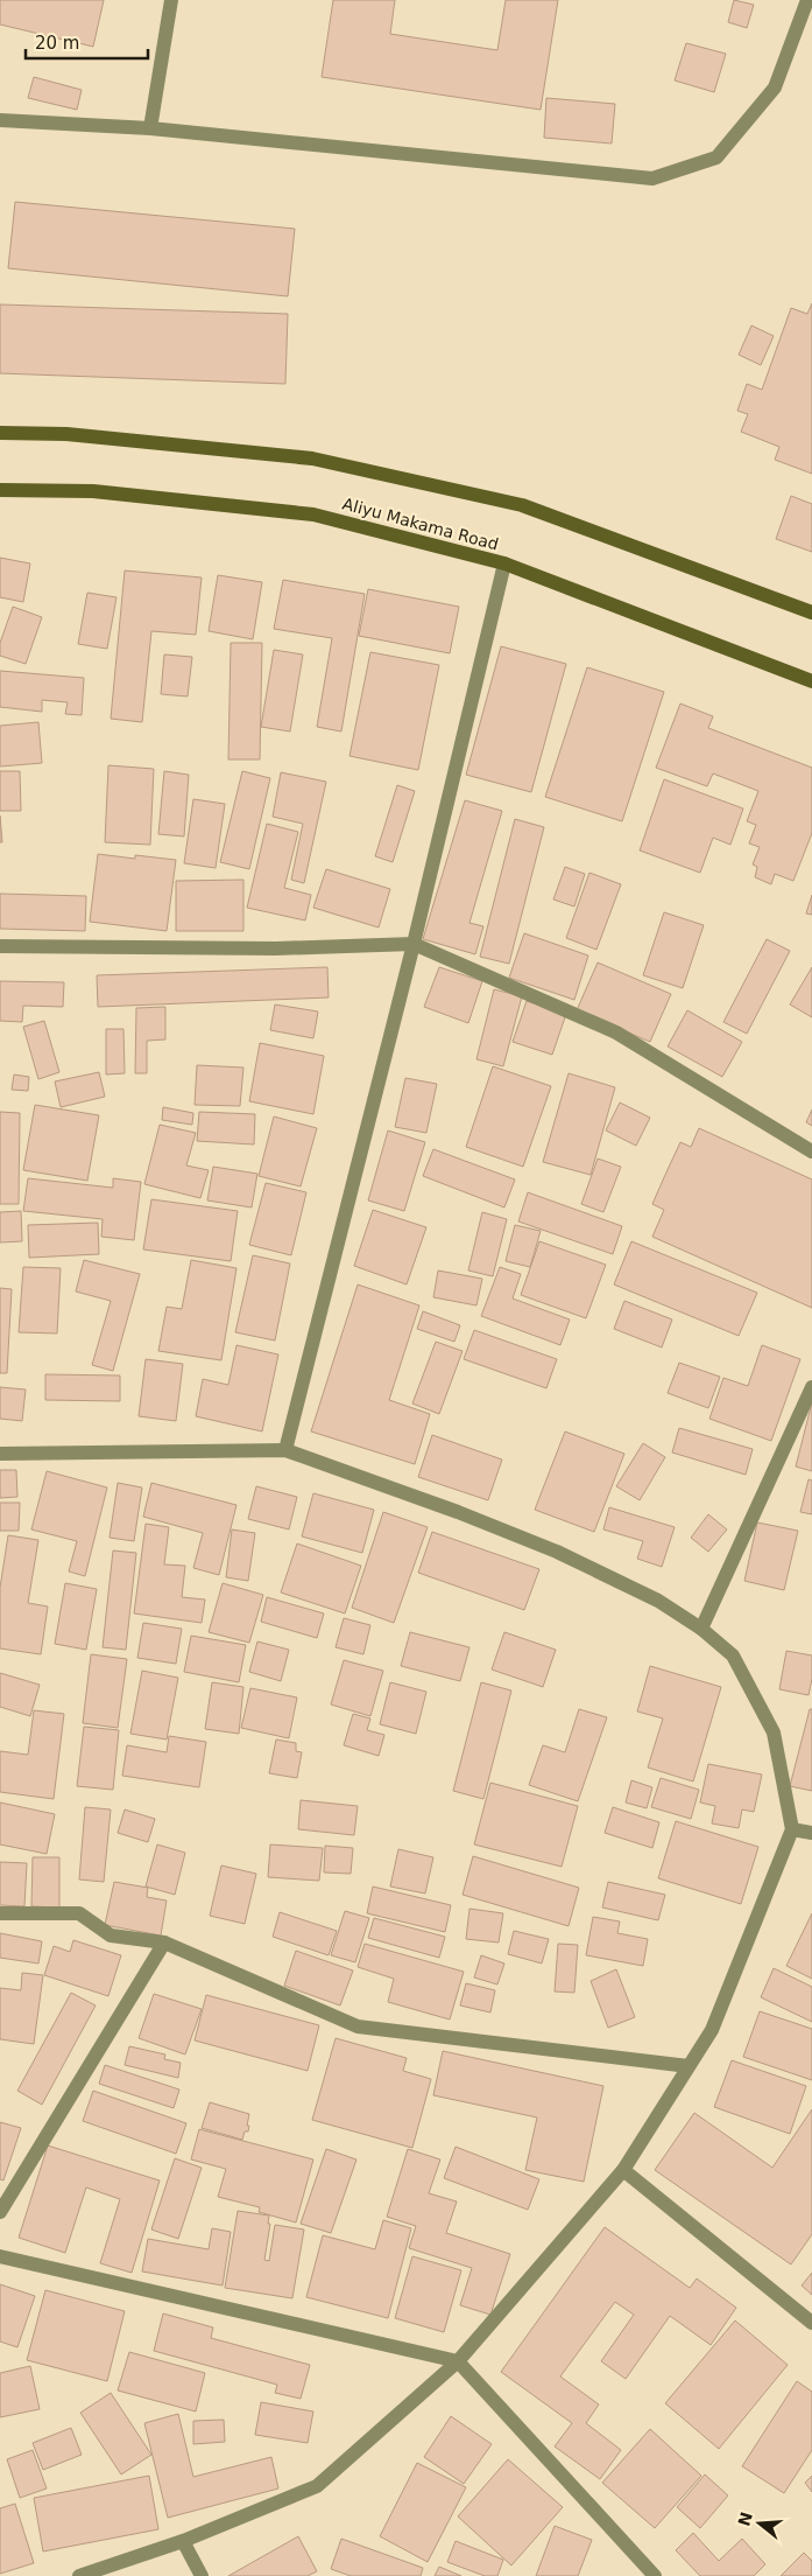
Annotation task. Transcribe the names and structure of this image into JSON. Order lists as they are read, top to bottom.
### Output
{
  "streets": {
    "street": ["Aliyu Makama Road"]
  },
  "scale_bar": "20 m",
  "north": "left"
}
